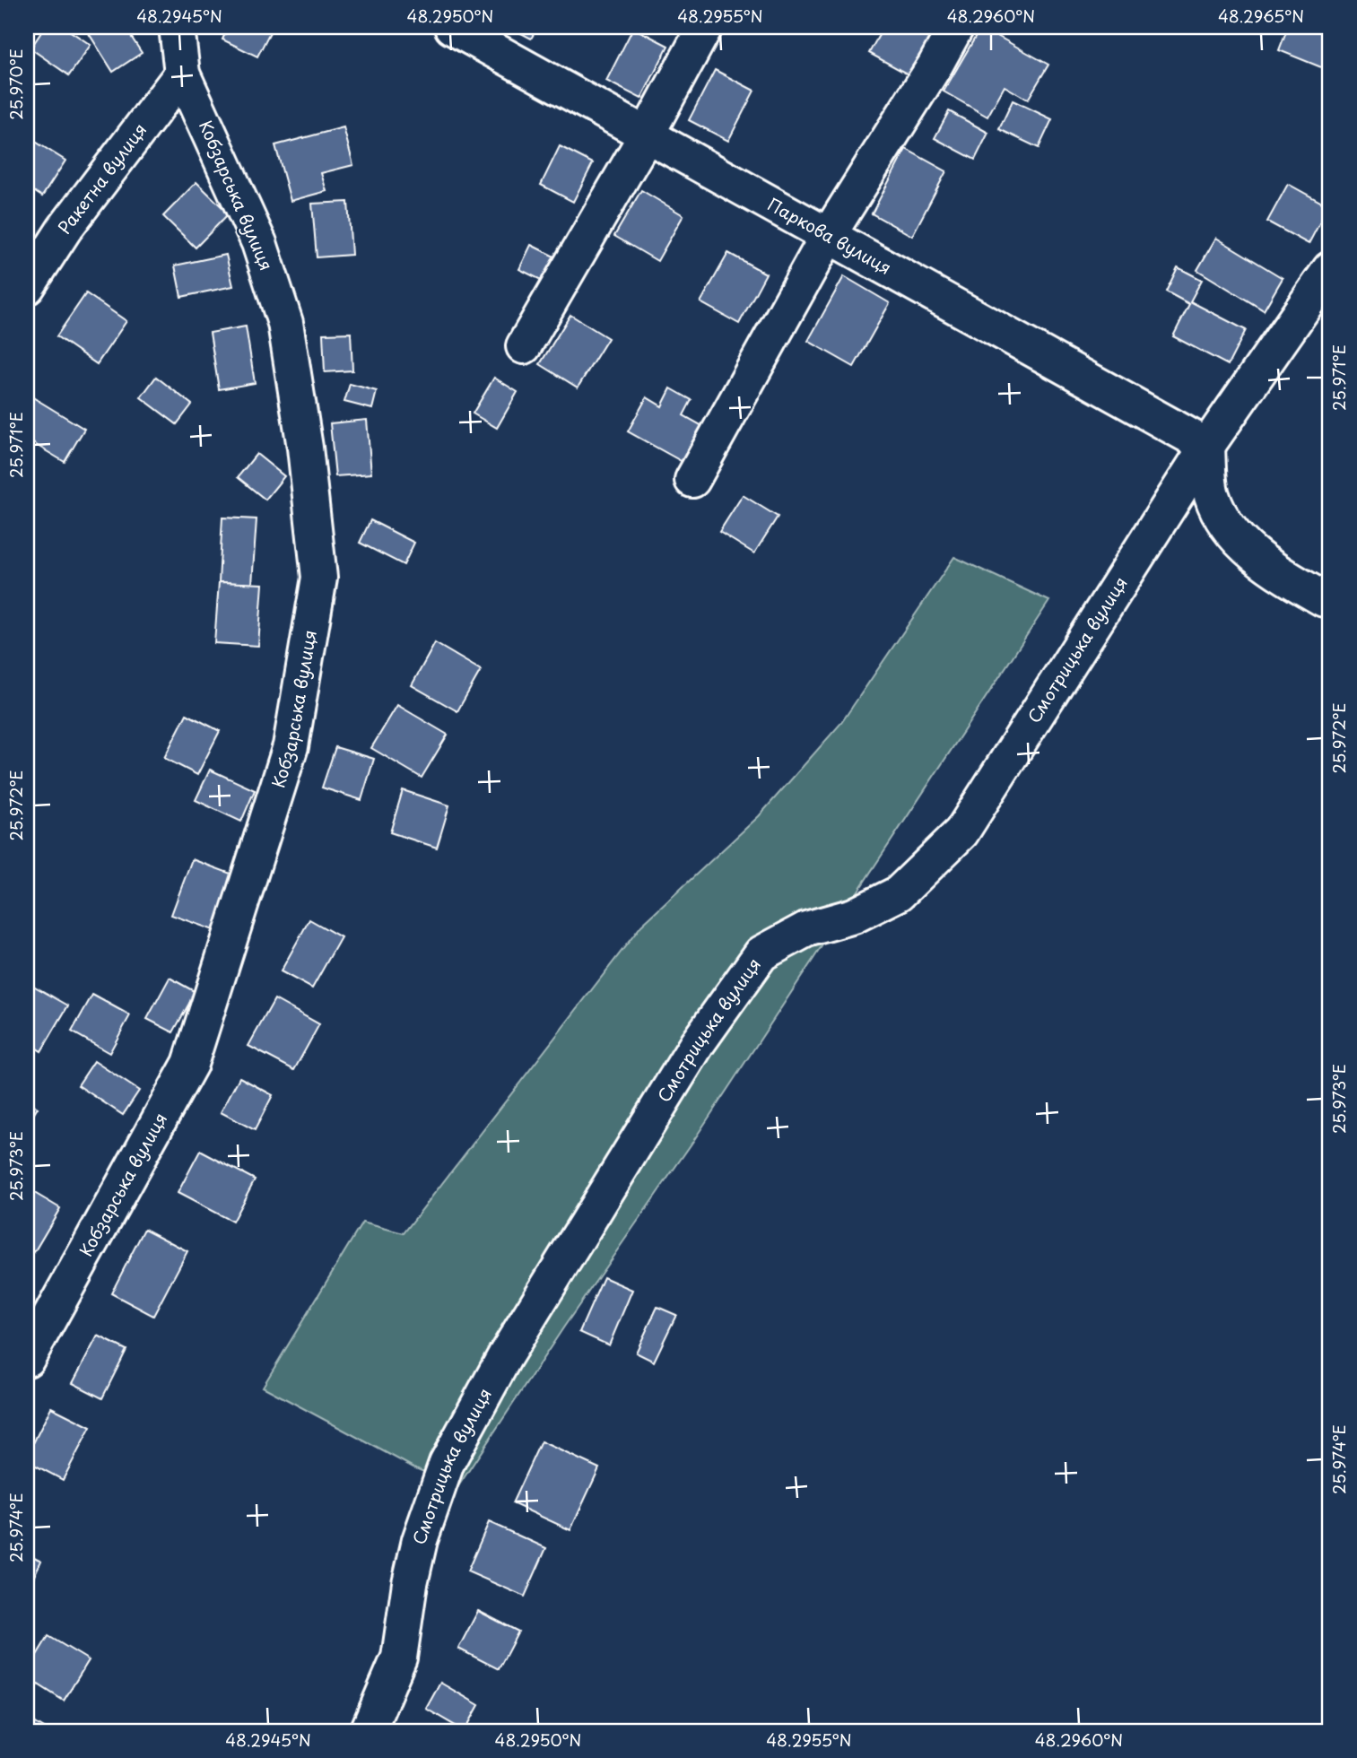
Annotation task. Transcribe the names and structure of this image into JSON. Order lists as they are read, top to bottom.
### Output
{
  "streets": {
    "street": [
      "Ракетна вулиця",
      "Кобзарська вулиця",
      "Паркова вулиця",
      "Смотрицька вулиця"
    ]
  },
  "crossings": [
    ["Ракетна вулиця", "Кобзарська вулиця"],
    ["Паркова вулиця", "Смотрицька вулиця"]
  ],
  "coordinates": [
    "48.2945°N",
    "48.2950°N",
    "48.2955°N",
    "48.2960°N",
    "48.2965°N",
    "25.970°E",
    "25.971°E",
    "25.972°E",
    "25.973°E",
    "25.974°E"
  ]
}
